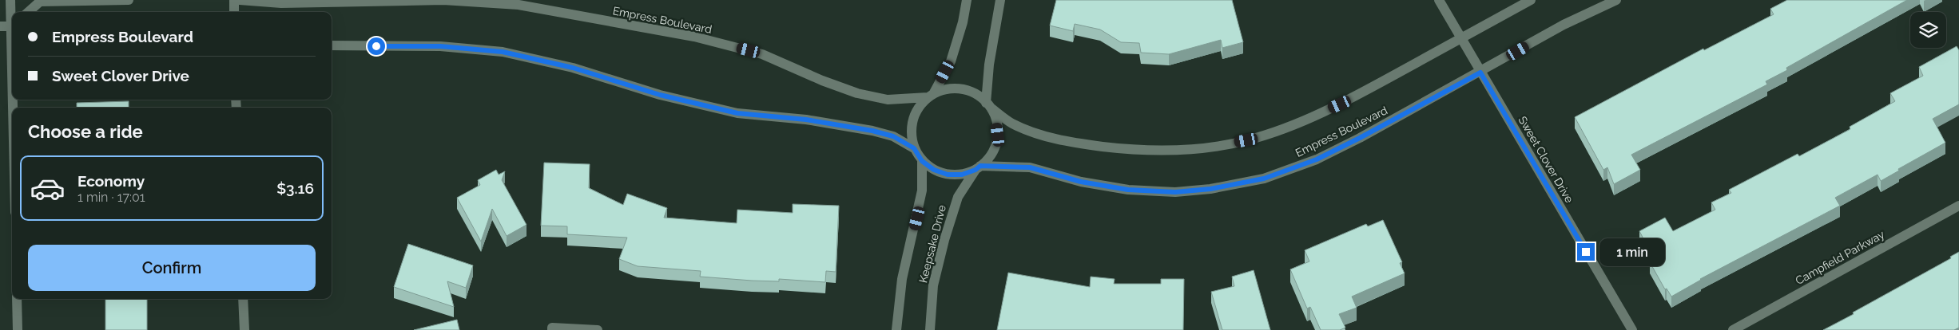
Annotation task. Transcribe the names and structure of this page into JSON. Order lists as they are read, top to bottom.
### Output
{
  "streets": {
    "street": [
      "Empress Boulevard",
      "Sweet Clover Drive",
      "Keepsake Drive",
      "Campfield Parkway"
    ]
  },
  "crossings": [
    ["Empress Boulevard", "Sweet Clover Drive"],
    ["Empress Boulevard", "Keepsake Drive"]
  ],
  "page": {
    "banner": ["Empress Boulevard", "Sweet Clover Drive"],
    "heading": "Choose a ride",
    "list": [
      {
        "name": "Economy",
        "note": "1 min · 17:01",
        "value": "$3.16"
      }
    ],
    "buttons": "Confirm",
    "bubble": "1 min"
  }
}
